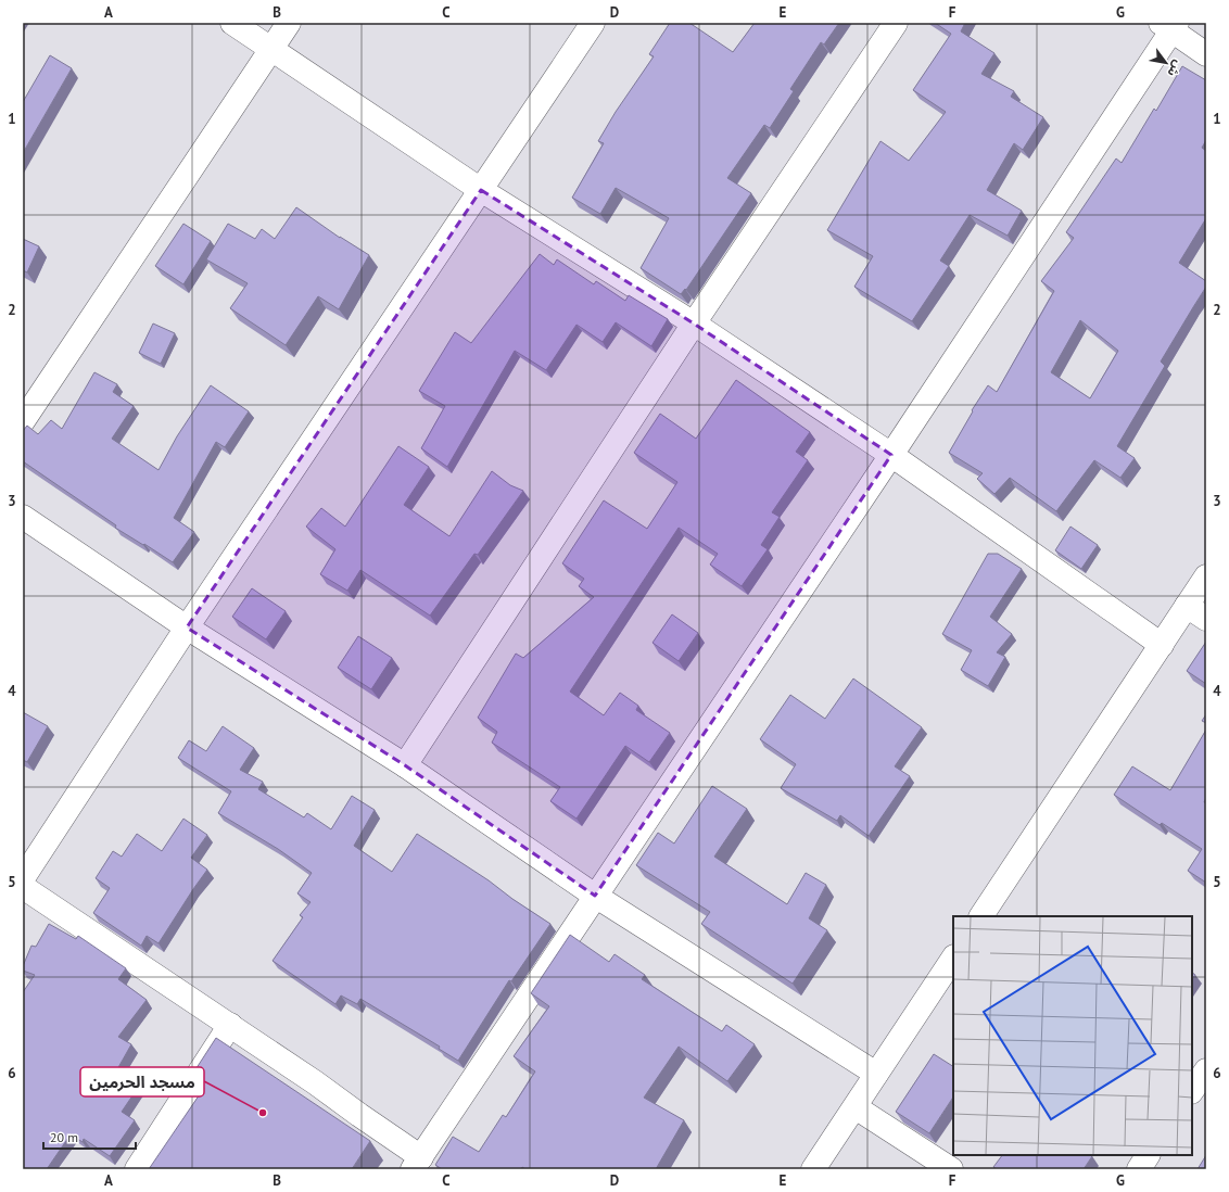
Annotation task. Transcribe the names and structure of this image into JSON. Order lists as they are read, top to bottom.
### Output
{
  "places": ["مسجد الحرمين"],
  "scale_bar": "20 m",
  "north": "bottom right",
  "grid": {
    "columns": [
      "A",
      "B",
      "C",
      "D",
      "E",
      "F",
      "G"
    ],
    "rows": [
      "1",
      "2",
      "3",
      "4",
      "5",
      "6"
    ]
  }
}
